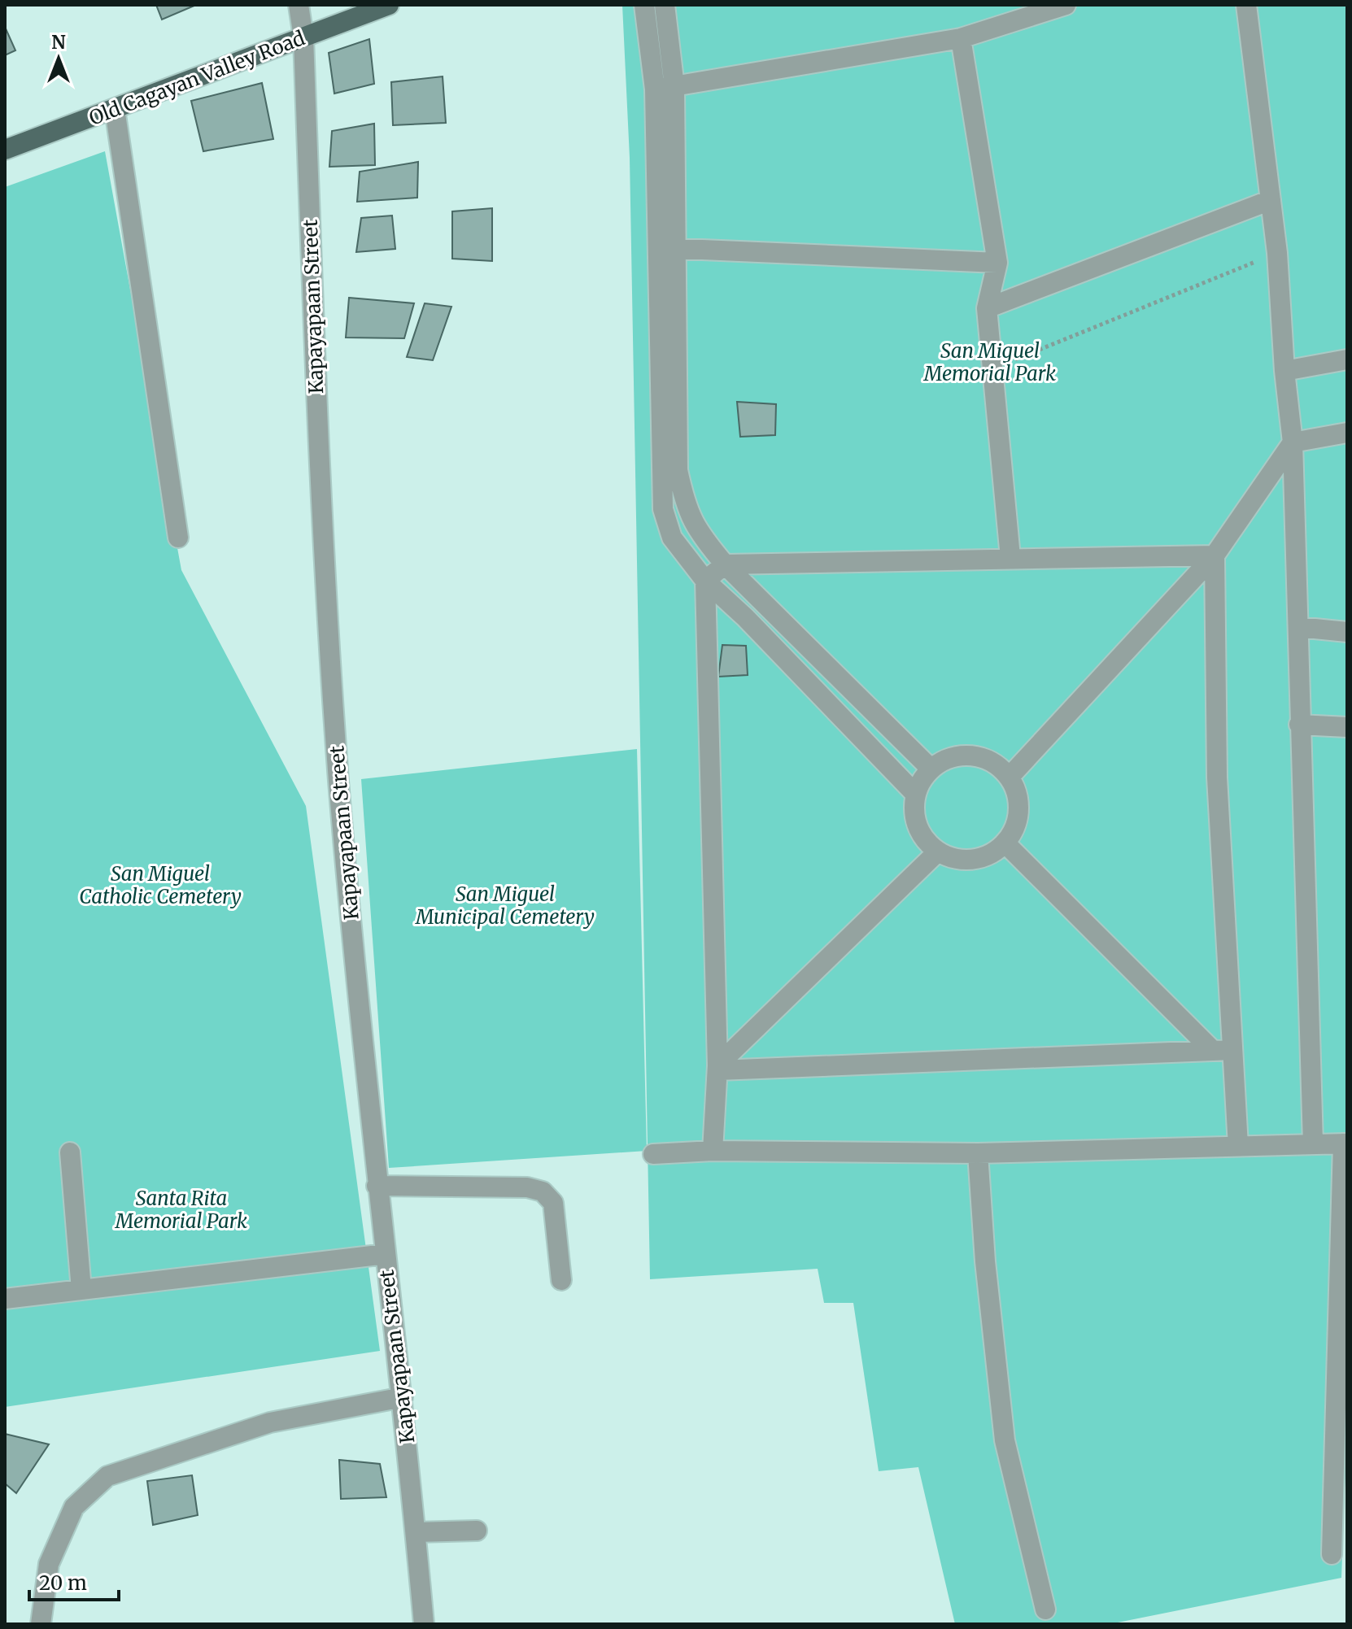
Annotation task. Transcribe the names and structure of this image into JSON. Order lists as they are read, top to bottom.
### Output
{
  "streets": {
    "main road": ["Old Cagayan Valley Road"],
    "street": ["Kapayapaan Street"]
  },
  "crossings": [
    ["Old Cagayan Valley Road", "Kapayapaan Street"]
  ],
  "parks": [
    "San Miguel Memorial Park",
    "San Miguel Catholic Cemetery",
    "San Miguel Municipal Cemetery",
    "Santa Rita Memorial Park"
  ],
  "scale_bar": "20 m",
  "north": "top"
}
